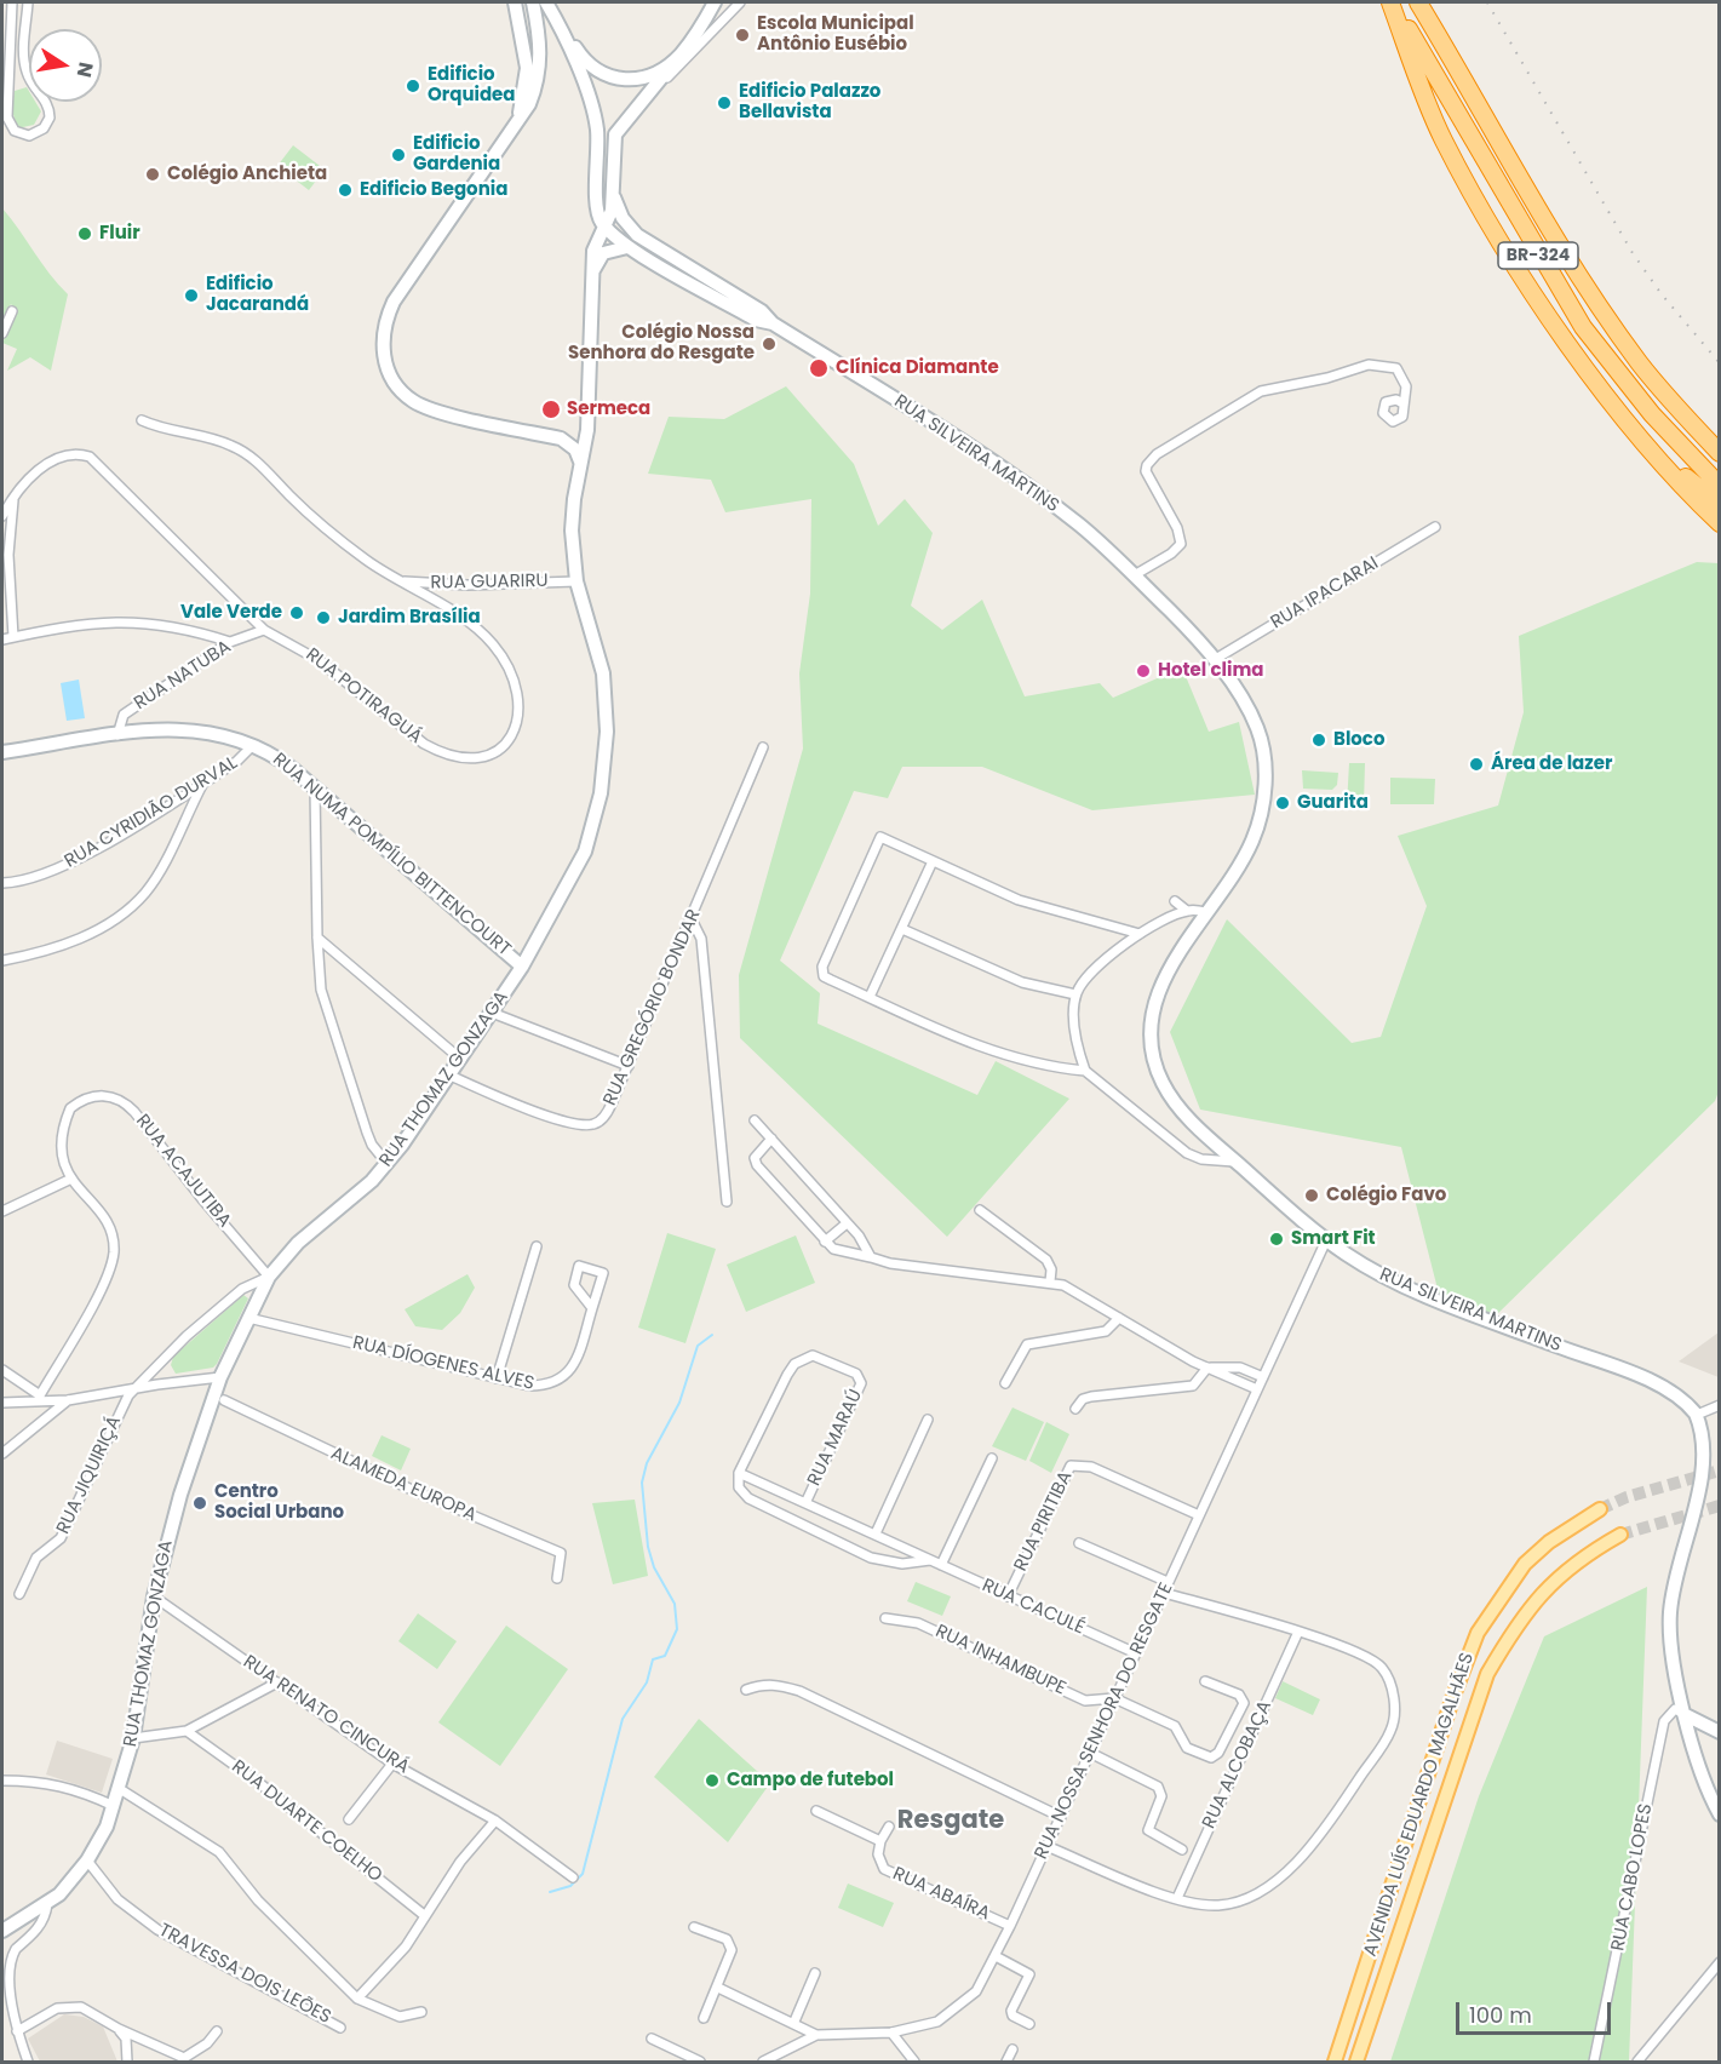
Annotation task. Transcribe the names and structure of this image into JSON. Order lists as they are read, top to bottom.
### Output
{
  "streets": {
    "highway": ["BR-324"],
    "main road": [
      "RUA SILVEIRA MARTINS",
      "RUA NUMA POMPÍLIO BITTENCOURT",
      "RUA THOMAZ GONZAGA",
      "AVENIDA LUÍS EDUARDO MAGALHÃES"
    ],
    "street": [
      "RUA GUARIRU",
      "RUA IPACARAI",
      "RUA NATUBA",
      "RUA POTIRAGUÁ",
      "RUA CYRIDIÃO DURVAL",
      "RUA GREGÓRIO BONDAR",
      "RUA ACAJUTIBA",
      "RUA DÍOGENES ALVES",
      "RUA MARAÚ",
      "RUA JIQUIRIÇÁ",
      "ALAMEDA EUROPA",
      "RUA PIRITIBA",
      "RUA CACULÉ",
      "RUA INHAMBUPE",
      "RUA RENATO CINCURÁ",
      "RUA NOSSA SENHORA DO RESGATE",
      "RUA ALCOBAÇA",
      "RUA DUARTE COELHO",
      "RUA CABO LOPES",
      "RUA ABAÍRA",
      "TRAVESSA DOIS LEÕES"
    ]
  },
  "crossings": [
    ["RUA SILVEIRA MARTINS", "RUA IPACARAI"],
    ["RUA SILVEIRA MARTINS", "RUA THOMAZ GONZAGA"],
    ["RUA SILVEIRA MARTINS", "RUA NOSSA SENHORA DO RESGATE"],
    ["RUA SILVEIRA MARTINS", "RUA CABO LOPES"],
    ["RUA GUARIRU", "RUA POTIRAGUÁ"],
    ["RUA GUARIRU", "RUA THOMAZ GONZAGA"],
    ["RUA NATUBA", "RUA POTIRAGUÁ"],
    ["RUA NATUBA", "RUA NUMA POMPÍLIO BITTENCOURT"],
    ["RUA CYRIDIÃO DURVAL", "RUA NUMA POMPÍLIO BITTENCOURT"],
    ["RUA NUMA POMPÍLIO BITTENCOURT", "RUA THOMAZ GONZAGA"],
    ["RUA GREGÓRIO BONDAR", "RUA THOMAZ GONZAGA"],
    ["RUA THOMAZ GONZAGA", "RUA ACAJUTIBA"],
    ["RUA THOMAZ GONZAGA", "RUA DÍOGENES ALVES"],
    ["RUA THOMAZ GONZAGA", "RUA JIQUIRIÇÁ"],
    ["RUA THOMAZ GONZAGA", "RUA RENATO CINCURÁ"],
    ["RUA THOMAZ GONZAGA", "TRAVESSA DOIS LEÕES"],
    ["RUA ACAJUTIBA", "RUA JIQUIRIÇÁ"],
    ["RUA MARAÚ", "RUA CACULÉ"],
    ["RUA PIRITIBA", "RUA CACULÉ"],
    ["RUA PIRITIBA", "RUA NOSSA SENHORA DO RESGATE"],
    ["RUA CACULÉ", "RUA NOSSA SENHORA DO RESGATE"],
    ["RUA INHAMBUPE", "RUA NOSSA SENHORA DO RESGATE"],
    ["RUA NOSSA SENHORA DO RESGATE", "RUA ABAÍRA"]
  ],
  "districts": ["Resgate"],
  "places": [
    "Escola Municipal Antônio Eusébio",
    "Edificio Orquidea",
    "Edificio Palazzo Bellavista",
    "Edificio Gardenia",
    "Colégio Anchieta",
    "Edificio Begonia",
    "Fluir",
    "Edificio Jacarandá",
    "Colégio Nossa Senhora do Resgate",
    "Clínica Diamante",
    "Sermeca",
    "Vale Verde",
    "Jardim Brasília",
    "Hotel clima",
    "Bloco",
    "Área de lazer",
    "Guarita",
    "Colégio Favo",
    "Smart Fit",
    "Centro Social Urbano",
    "Campo de futebol"
  ],
  "scale_bar": "100 m",
  "north": "right"
}
